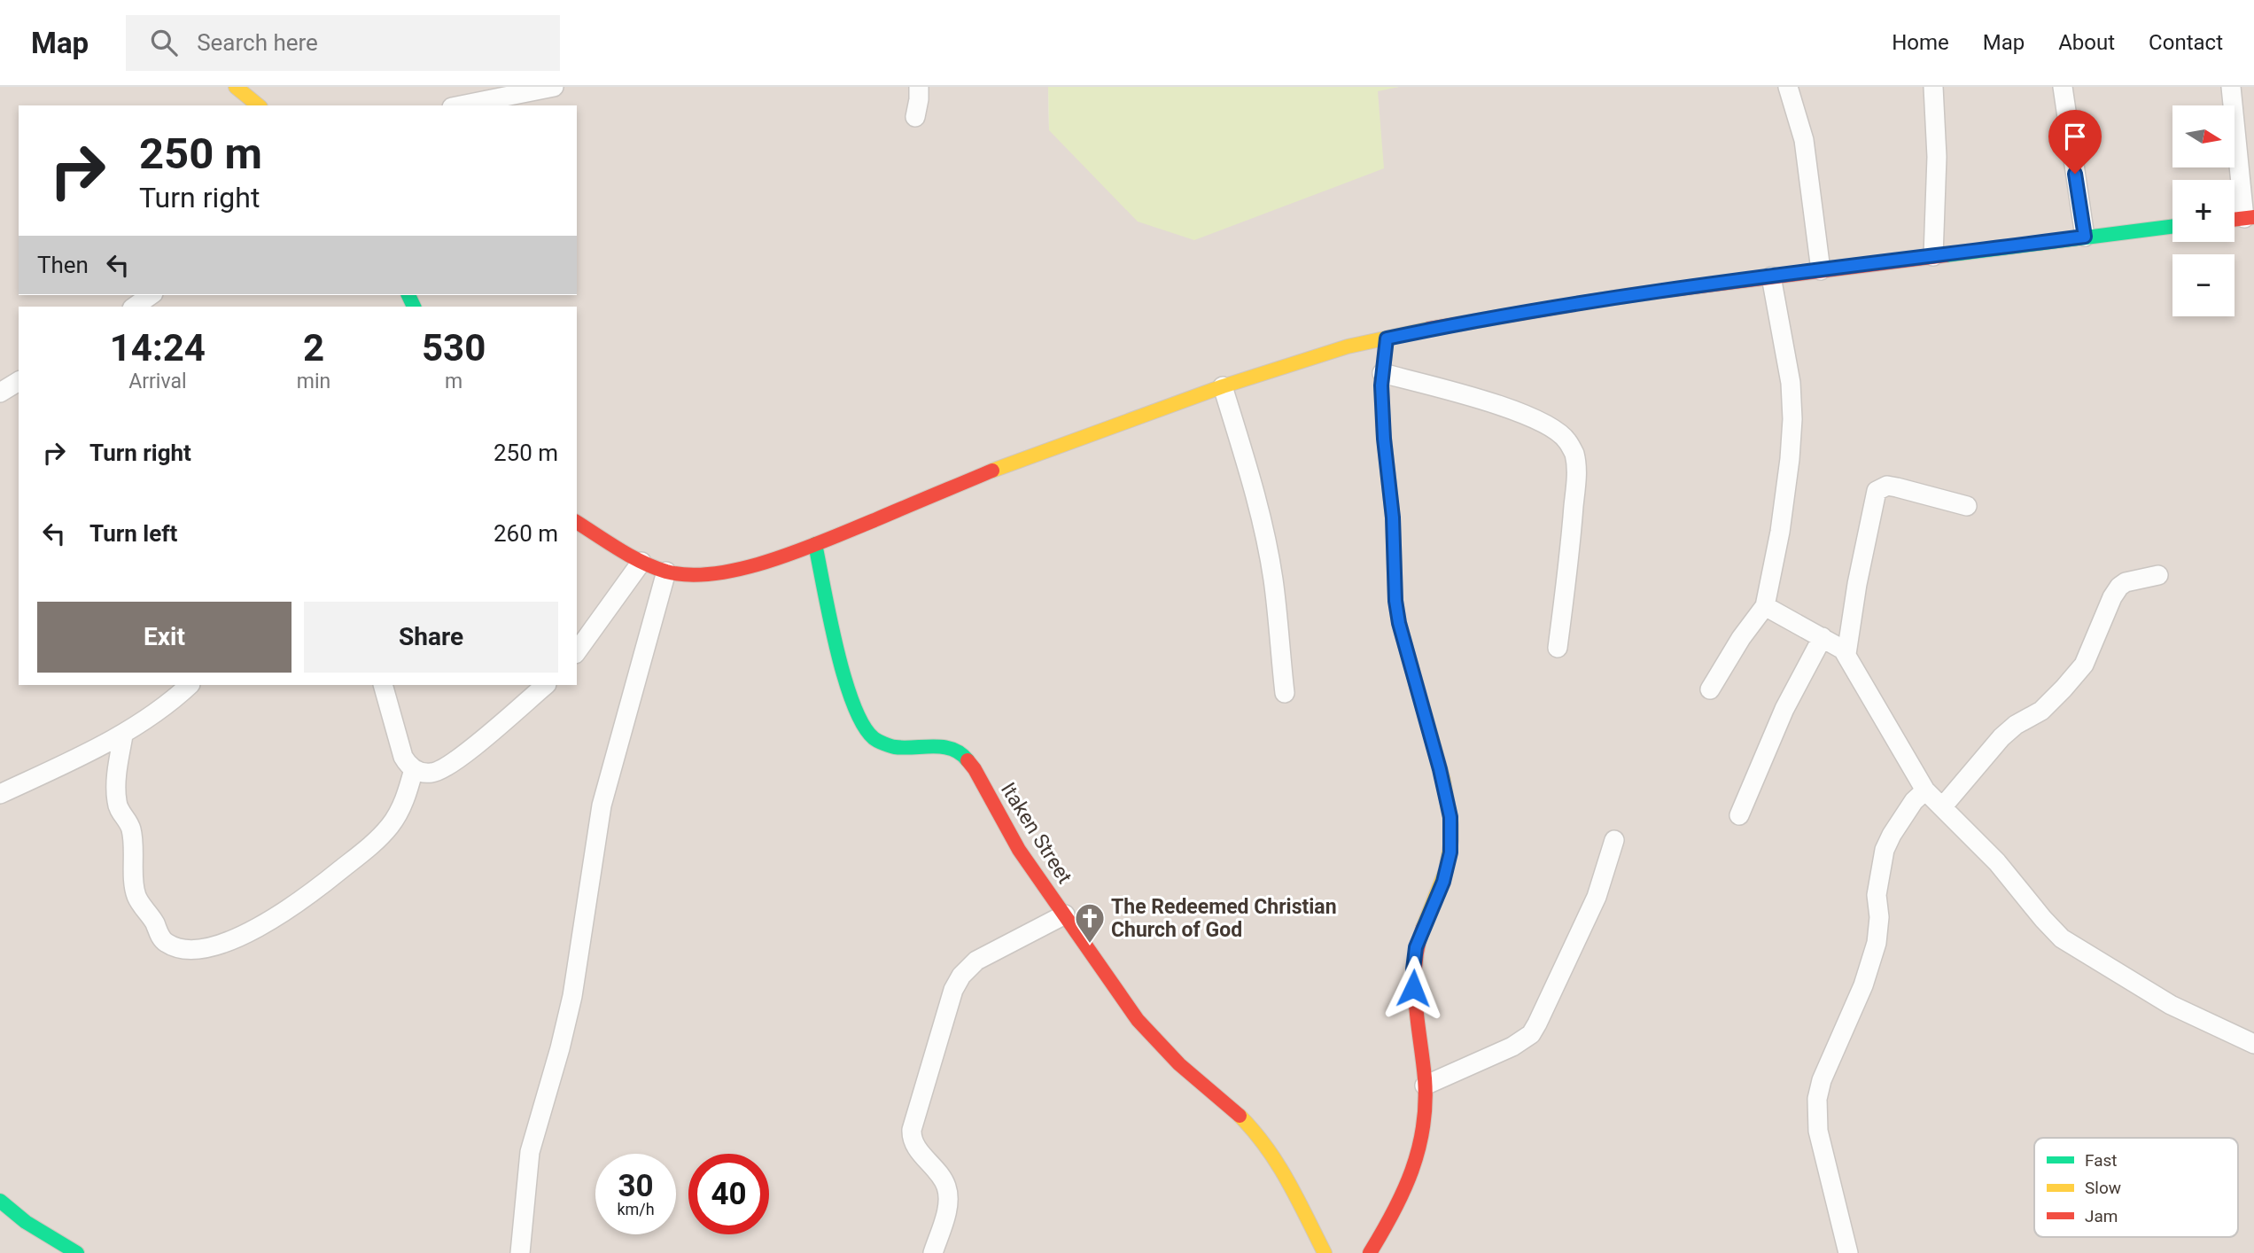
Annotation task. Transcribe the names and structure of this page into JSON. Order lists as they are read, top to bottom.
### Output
{
  "streets": {
    "main road": ["Itaken Street"]
  },
  "places": {
    "church": ["The Redeemed Christian Church of God"]
  },
  "legend": ["Fast", "Slow", "Jam"],
  "north": "right",
  "page": {
    "header": "Map",
    "search": "Search here",
    "nav": [
      "Home",
      "Map",
      "About",
      "Contact"
    ],
    "map_buttons": ["+", "−"],
    "turn": ["250 m", "Turn right"],
    "then": "Then",
    "eta": [
      "14:24",
      "Arrival",
      "2",
      "min",
      "530",
      "m"
    ],
    "list": [
      {
        "name": "Turn right",
        "value": "250 m"
      },
      {
        "name": "Turn left",
        "value": "260 m"
      }
    ],
    "buttons": ["Exit", "Share"],
    "speed": "30 km/h",
    "limit": "40"
  }
}
